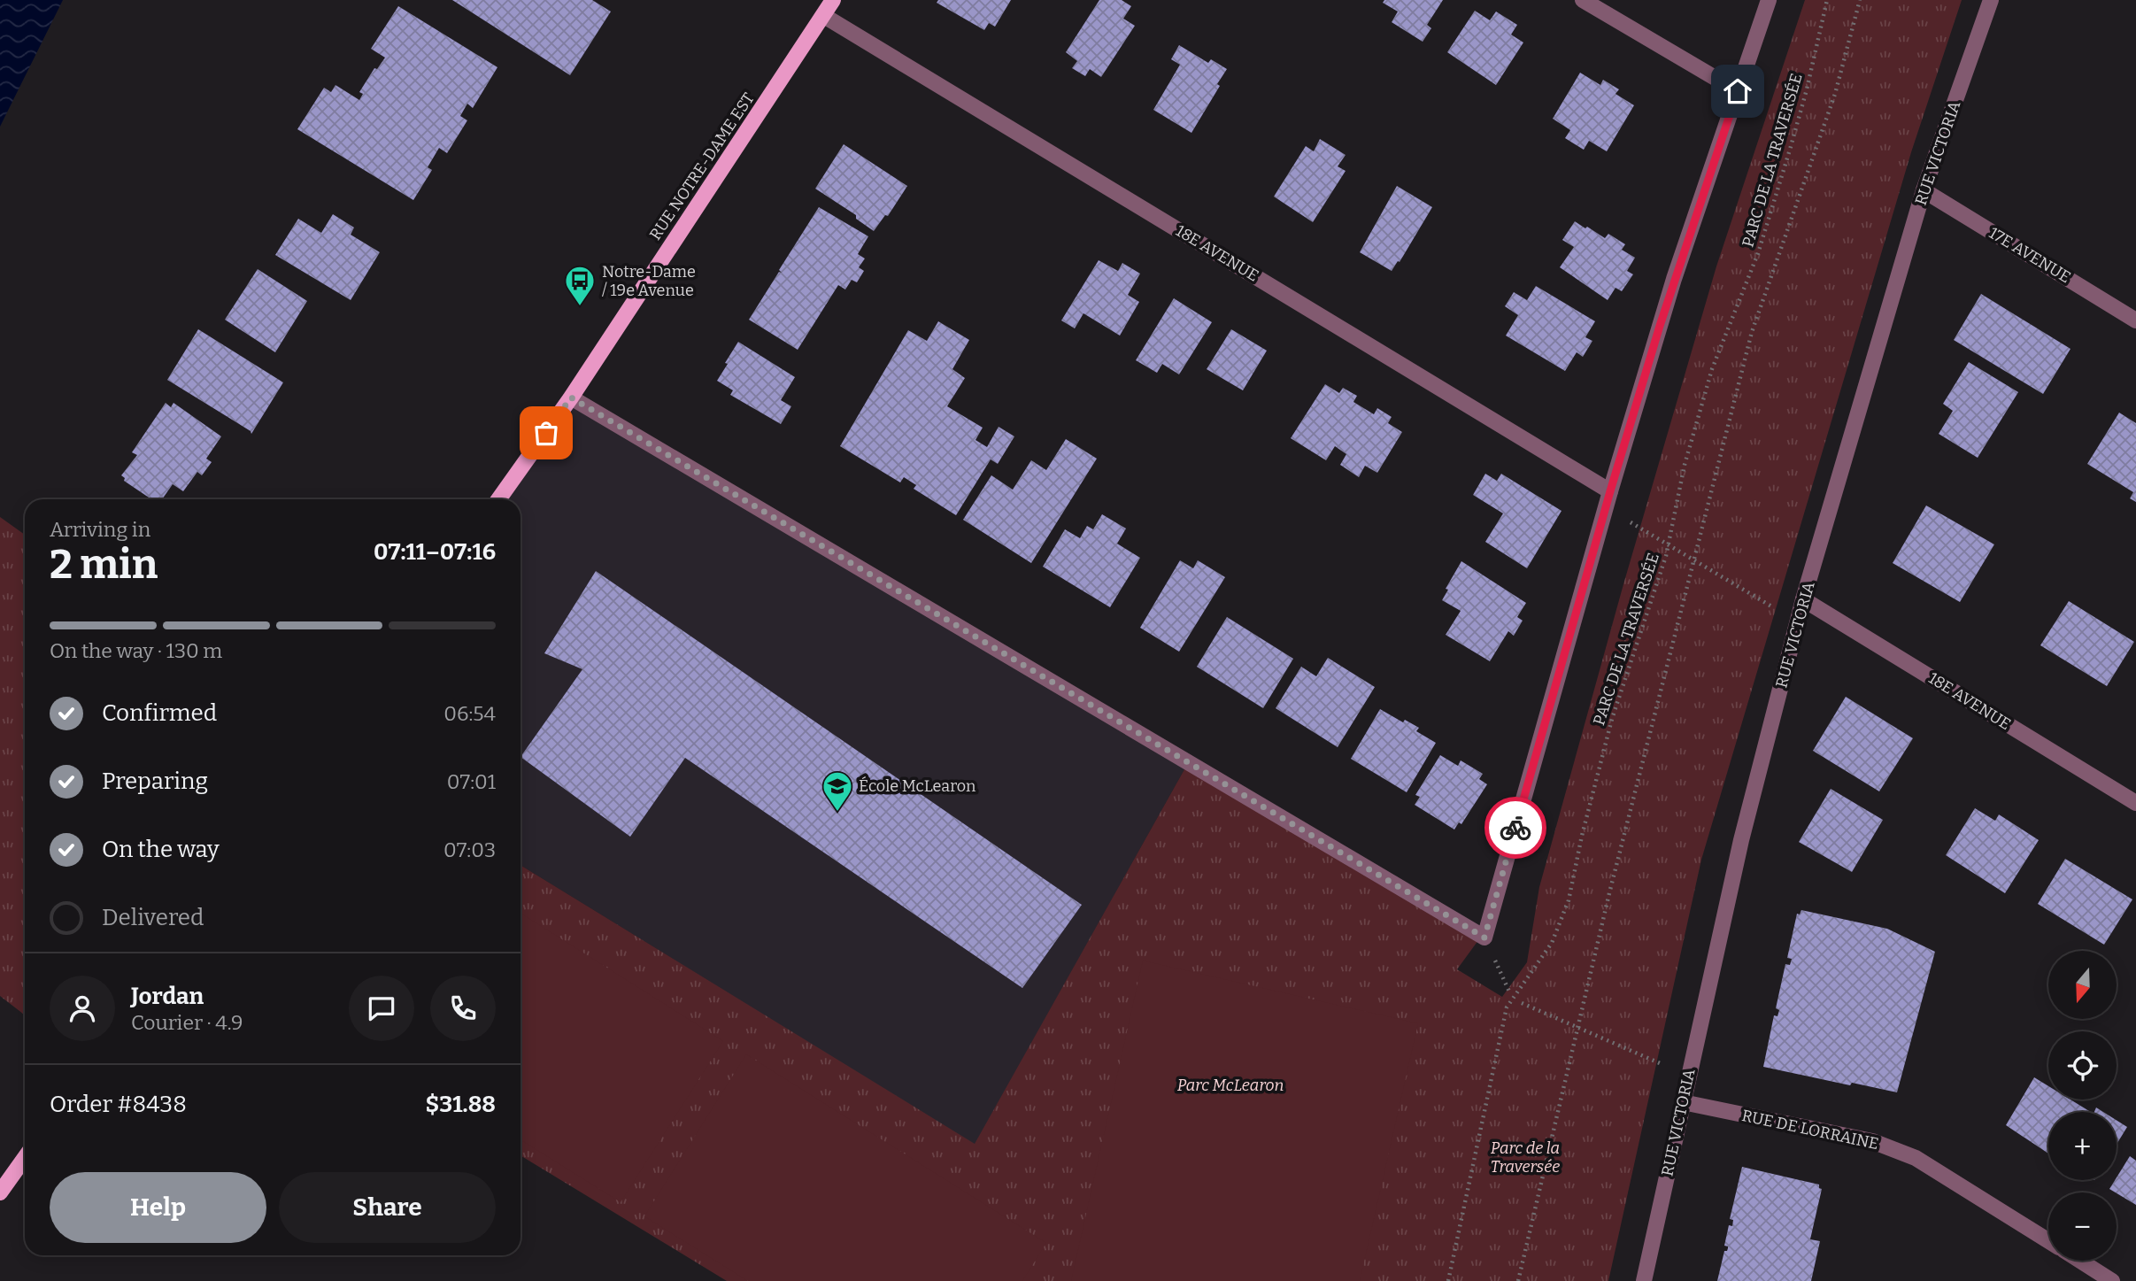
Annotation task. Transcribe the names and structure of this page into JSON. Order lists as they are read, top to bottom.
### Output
{
  "streets": {
    "main road": ["RUE NOTRE-DAME EST"],
    "street": [
      "RUE VICTORIA",
      "18E AVENUE",
      "17E AVENUE",
      "RUE DE LORRAINE"
    ],
    "path": ["PARC DE LA TRAVERSÉE"]
  },
  "crossings": [
    ["RUE VICTORIA", "18E AVENUE"],
    ["RUE VICTORIA", "17E AVENUE"],
    ["RUE VICTORIA", "RUE DE LORRAINE"],
    ["RUE NOTRE-DAME EST", "18E AVENUE"]
  ],
  "parks": ["Parc McLearon", "Parc de la Traversée"],
  "places": {
    "bus stop": ["Notre-Dame / 19e Avenue"],
    "school or university": ["École McLearon"]
  },
  "north": "bottom",
  "page": {
    "heading": ["2 min", "Arriving in", "07:11–07:16"],
    "panel": [
      "Jordan",
      "Courier · 4.9",
      "Order #8438",
      "$31.88"
    ],
    "bar": "On the way · 130 m",
    "list": [
      ["Confirmed", "06:54"],
      ["Preparing", "07:01"],
      ["On the way", "07:03"],
      "Delivered"
    ],
    "map_buttons": ["+", "−"],
    "buttons": ["Help", "Share"]
  }
}
